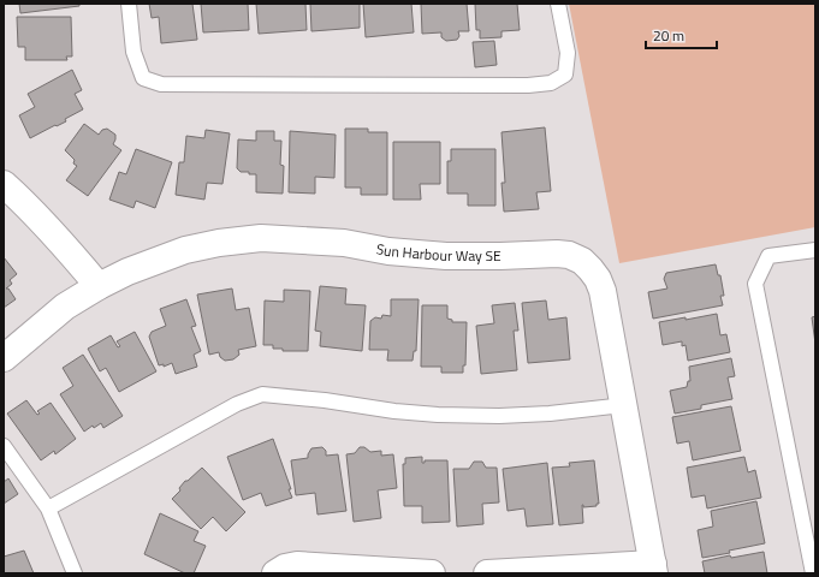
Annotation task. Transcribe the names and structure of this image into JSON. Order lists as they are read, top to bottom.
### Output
{
  "streets": {
    "street": ["Sun Harbour Way SE"]
  },
  "scale_bar": "20 m"
}
